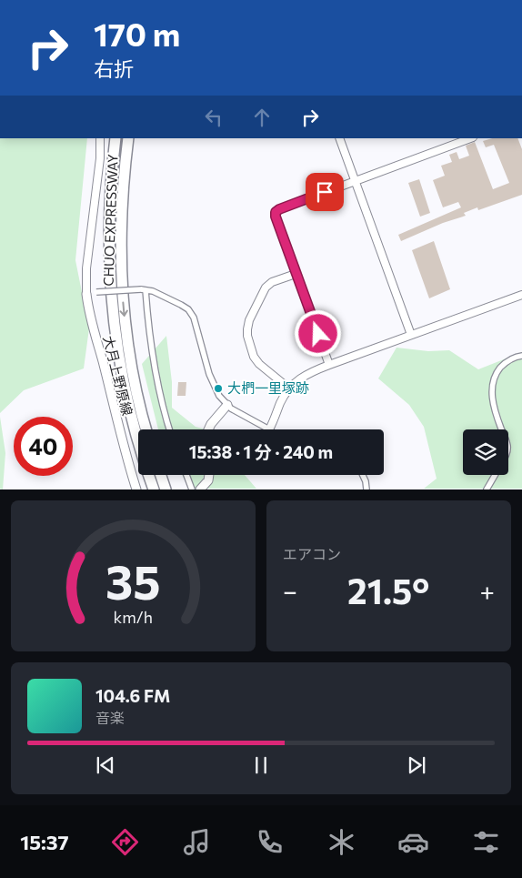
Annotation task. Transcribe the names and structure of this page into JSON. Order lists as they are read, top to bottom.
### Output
{
  "streets": {
    "highway": ["CHUO EXPRESSWAY"],
    "main road": ["大月上野原線"]
  },
  "places": ["大椚一里塚跡"],
  "page": {
    "turn": ["170 m", "右折"],
    "limit": "40",
    "trip": "15:38 · 1 分 · 240 m",
    "tile": "エアコン",
    "heat": ["−", "21.5°", "+"],
    "song": ["104.6 FM", "音楽"],
    "tabs": "15:37",
    "gauge": ["35", "km/h"]
  }
}
